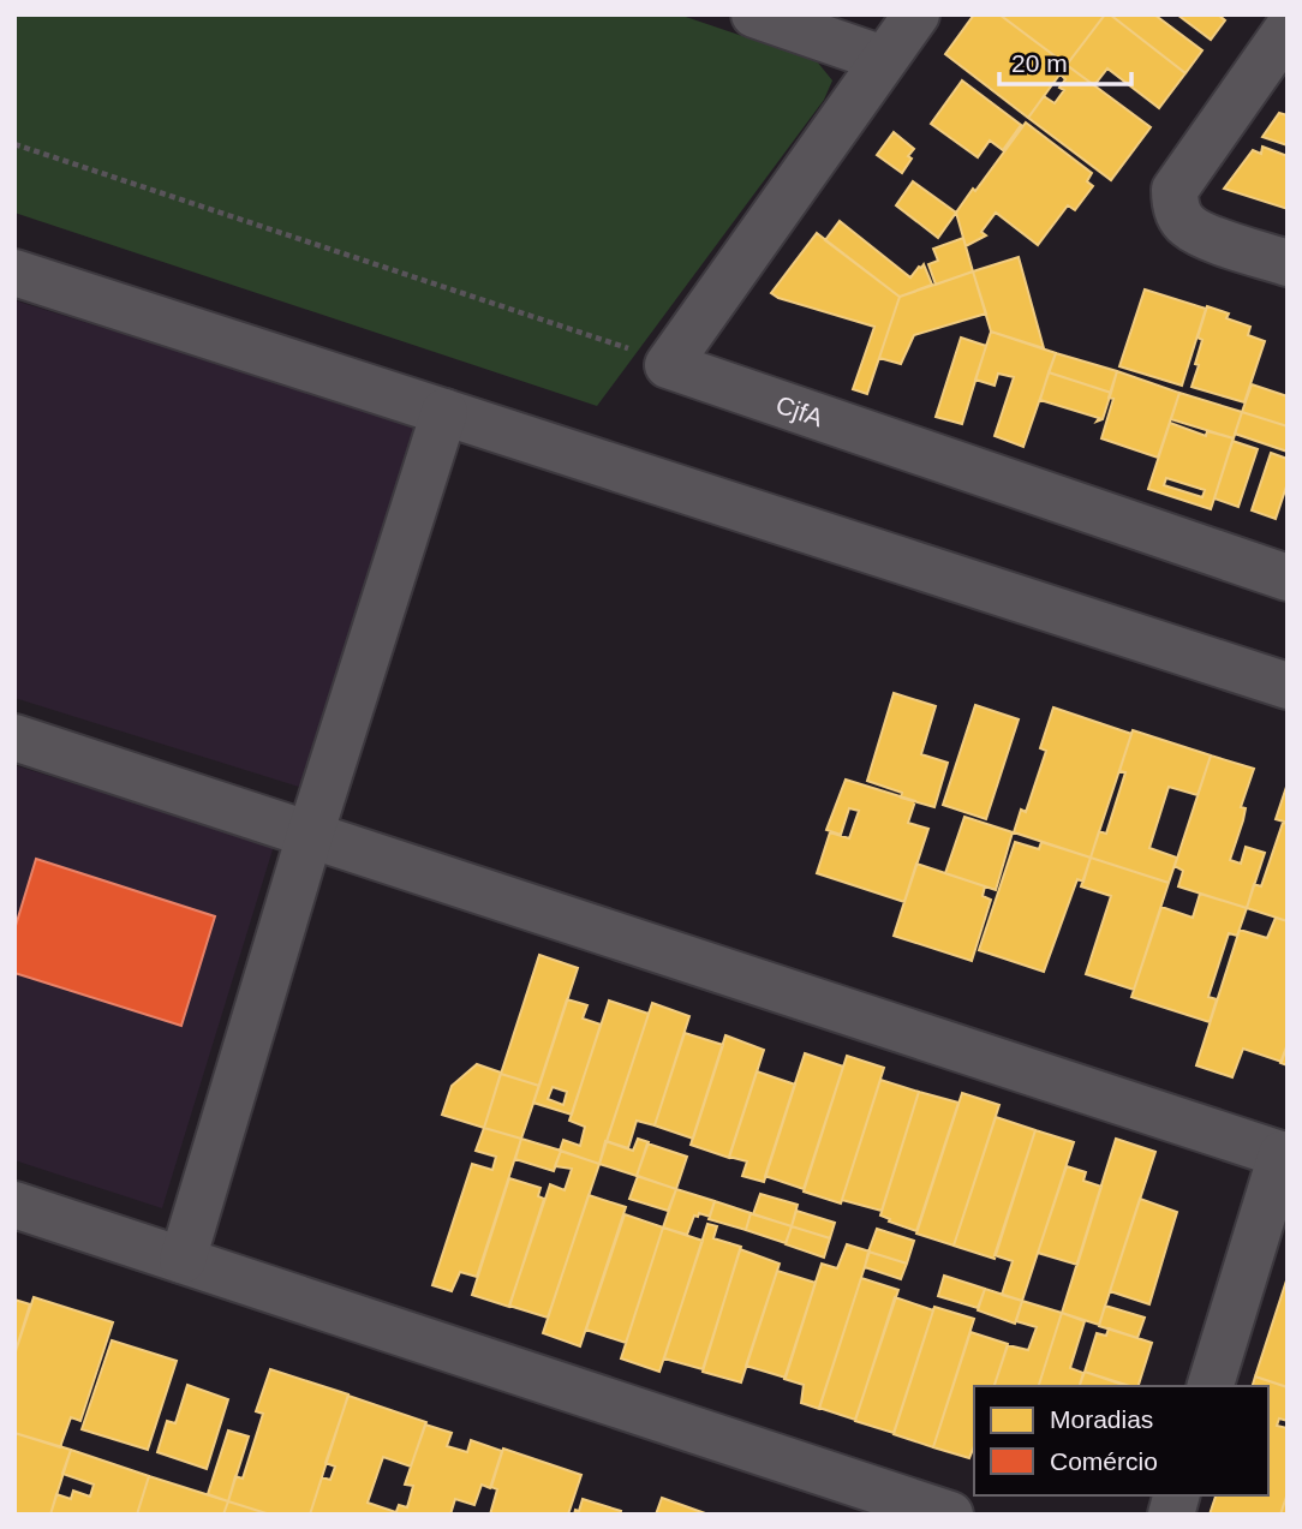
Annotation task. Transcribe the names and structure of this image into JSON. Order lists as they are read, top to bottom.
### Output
{
  "streets": {
    "street": ["CjfA"]
  },
  "legend": ["Moradias", "Comércio"],
  "scale_bar": "20 m"
}
